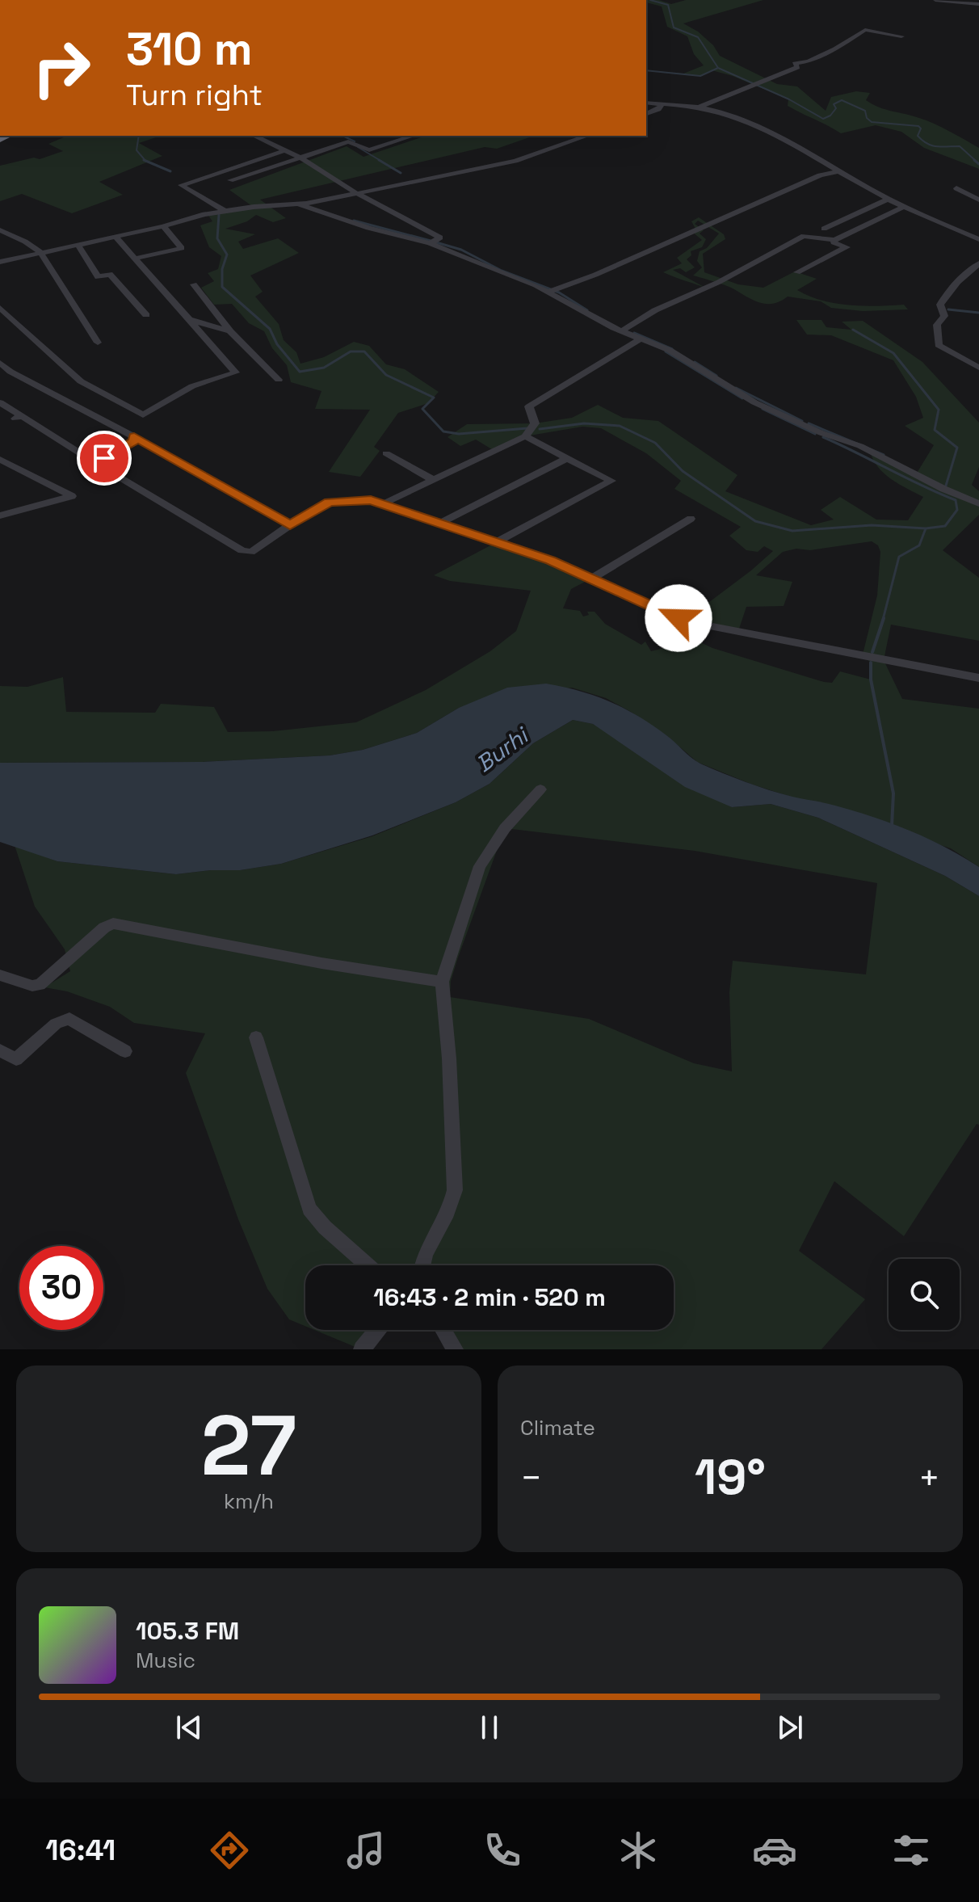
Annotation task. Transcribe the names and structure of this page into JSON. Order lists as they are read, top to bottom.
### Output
{
  "water": ["Burhi"],
  "page": {
    "turn": ["310 m", "Turn right"],
    "limit": "30",
    "trip": "16:43 · 2 min · 520 m",
    "tile": [
      ["27", "km/h"],
      "Climate"
    ],
    "heat": ["−", "19°", "+"],
    "song": ["105.3 FM", "Music"],
    "tabs": "16:41"
  }
}
